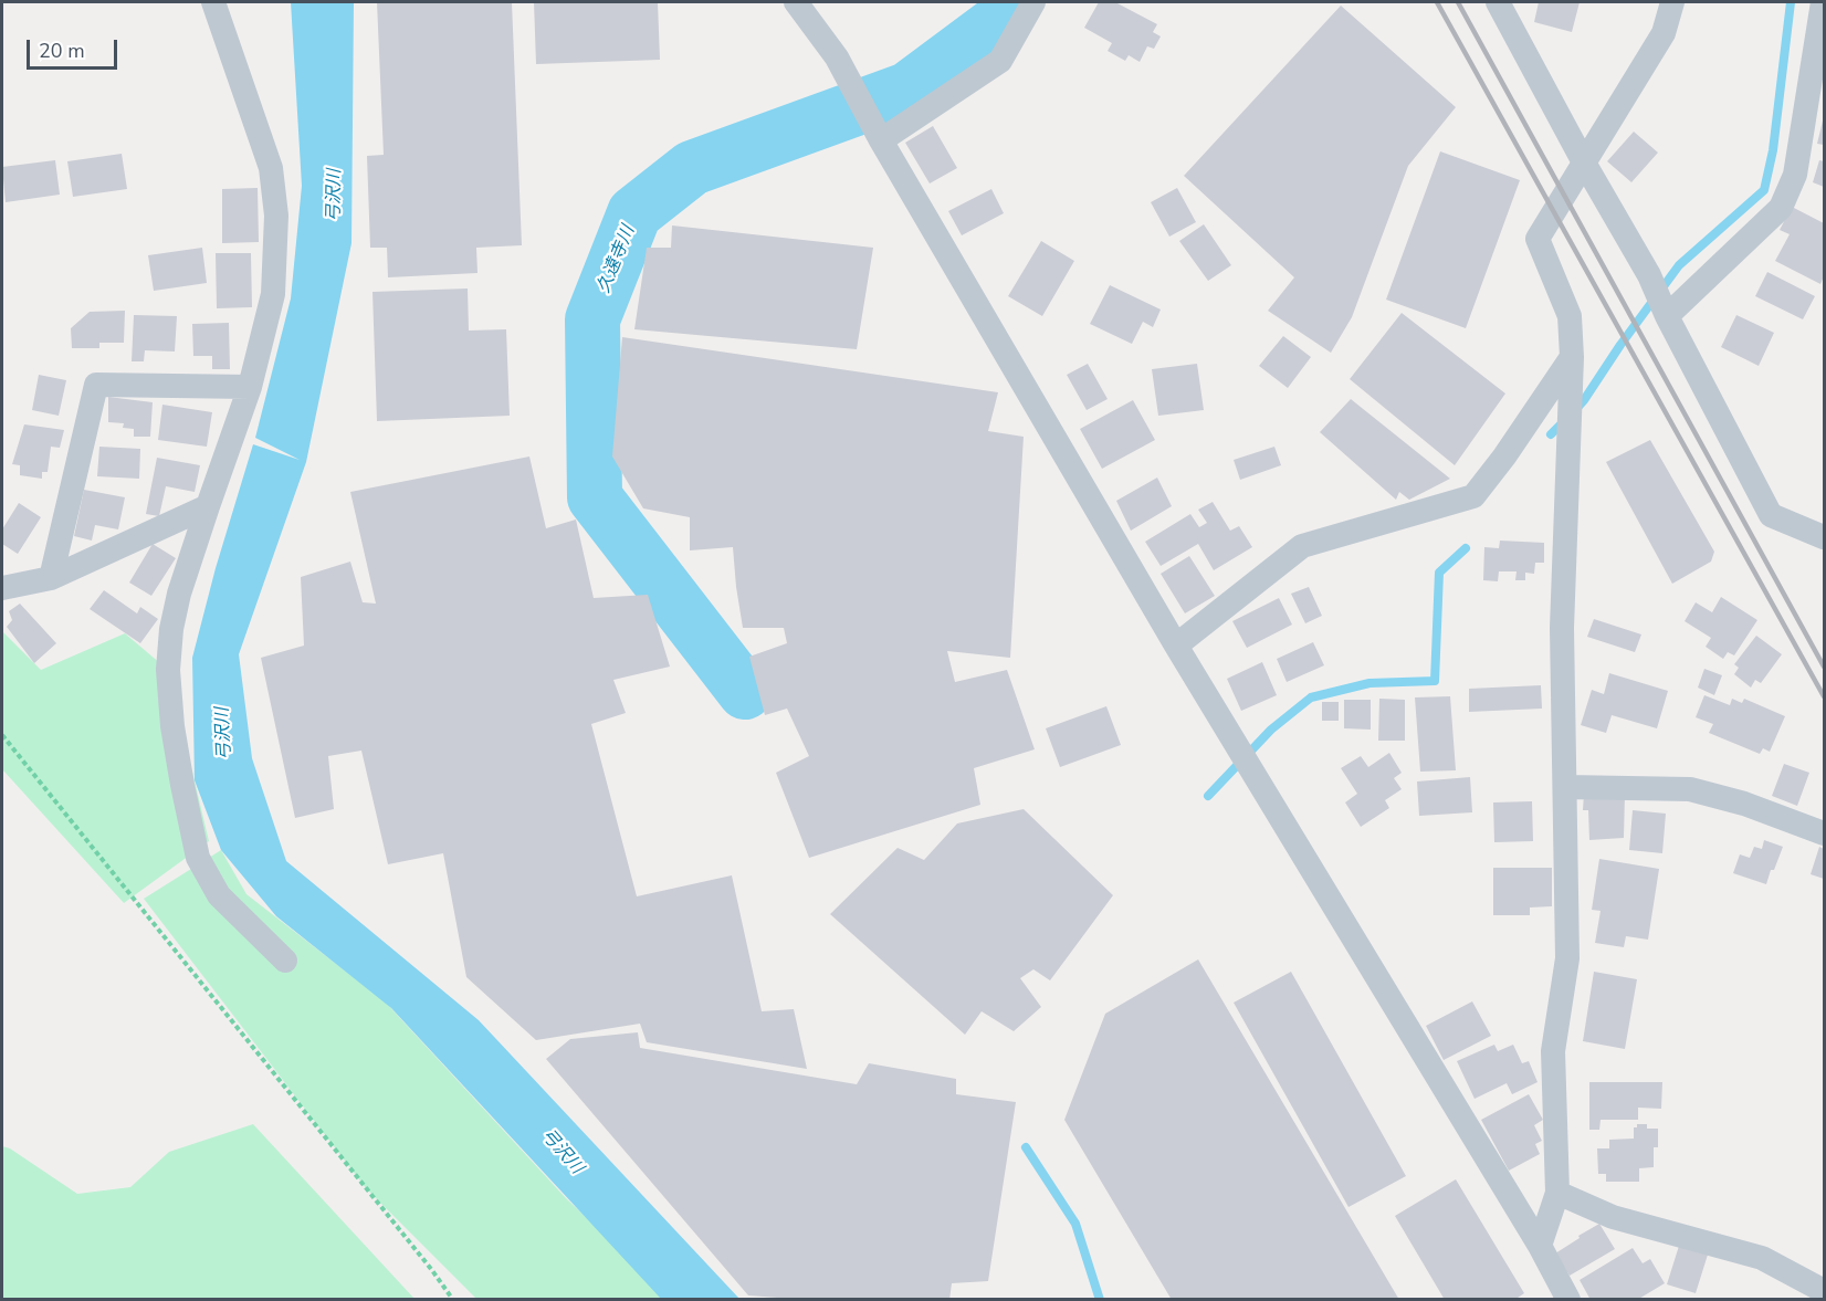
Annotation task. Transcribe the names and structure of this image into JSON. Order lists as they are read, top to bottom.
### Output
{
  "water": ["弓沢川", "久遠寺川"],
  "scale_bar": "20 m"
}
